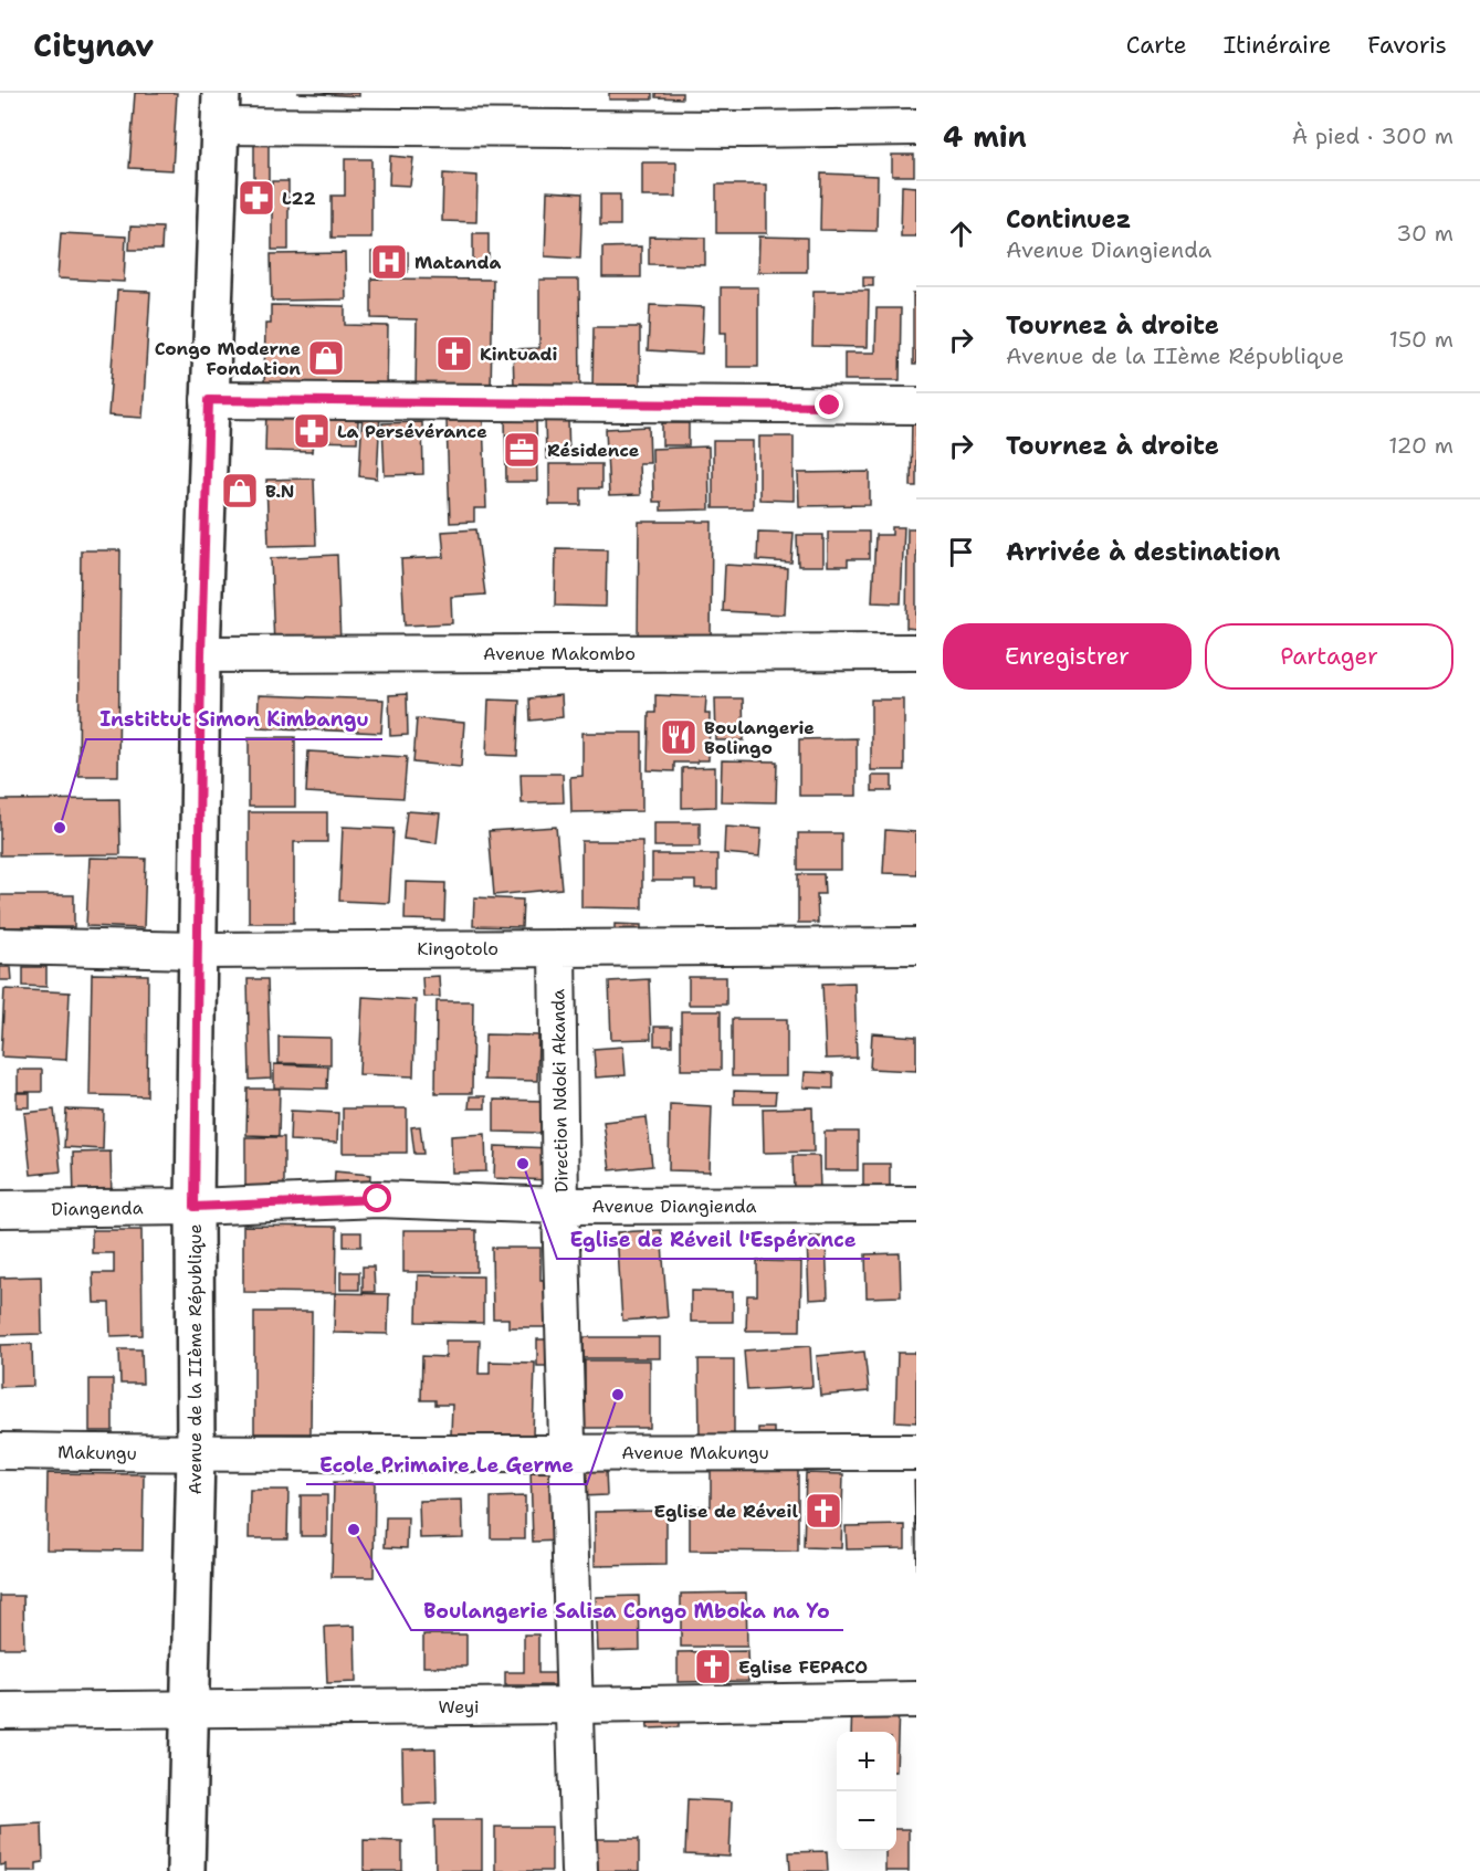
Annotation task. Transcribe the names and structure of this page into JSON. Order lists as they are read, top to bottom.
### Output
{
  "streets": {
    "street": [
      "Avenue Makombo",
      "Kingotolo",
      "Direction Ndoki Akanda",
      "Avenue Diangienda",
      "Diangenda",
      "Avenue de la IIème République",
      "Makungu",
      "Avenue Makungu",
      "Weyi"
    ]
  },
  "crossings": [
    ["Avenue Makombo", "Avenue de la IIème République"],
    ["Kingotolo", "Direction Ndoki Akanda"],
    ["Kingotolo", "Avenue de la IIème République"],
    ["Direction Ndoki Akanda", "Avenue Diangienda"],
    ["Direction Ndoki Akanda", "Avenue Makungu"],
    ["Direction Ndoki Akanda", "Weyi"],
    ["Avenue Diangienda", "Diangenda"],
    ["Avenue Diangienda", "Avenue de la IIème République"],
    ["Diangenda", "Avenue de la IIème République"],
    ["Avenue de la IIème République", "Makungu"],
    ["Avenue de la IIème République", "Avenue Makungu"],
    ["Avenue de la IIème République", "Weyi"],
    ["Makungu", "Avenue Makungu"]
  ],
  "places": {
    "pharmacy": ["L22", "La Persévérance"],
    "hospital": ["Matanda"],
    "church": ["Kintuadi", "Eglise de Réveil", "Eglise FEPACO"],
    "shop": ["Congo Moderne Fondation", "B.N"],
    "office": ["Résidence"],
    "restaurant": ["Boulangerie Bolingo"],
    "other": [
      "Instittut Simon Kimbangu",
      "Eglise de Réveil l'Espérance",
      "Ecole Primaire Le Germe",
      "Boulangerie Salisa Congo Mboka na Yo"
    ]
  },
  "page": {
    "header": "Citynav",
    "nav": ["Carte", "Itinéraire", "Favoris"],
    "heading": ["4 min", "À pied · 300 m"],
    "list": [
      ["Continuez", "Avenue Diangienda", "30 m"],
      ["Tournez à droite", "Avenue de la IIème République", "150 m"],
      ["Tournez à droite", "120 m"],
      "Arrivée à destination"
    ],
    "buttons": ["Enregistrer", "Partager"],
    "map_buttons": ["+", "−"]
  }
}
